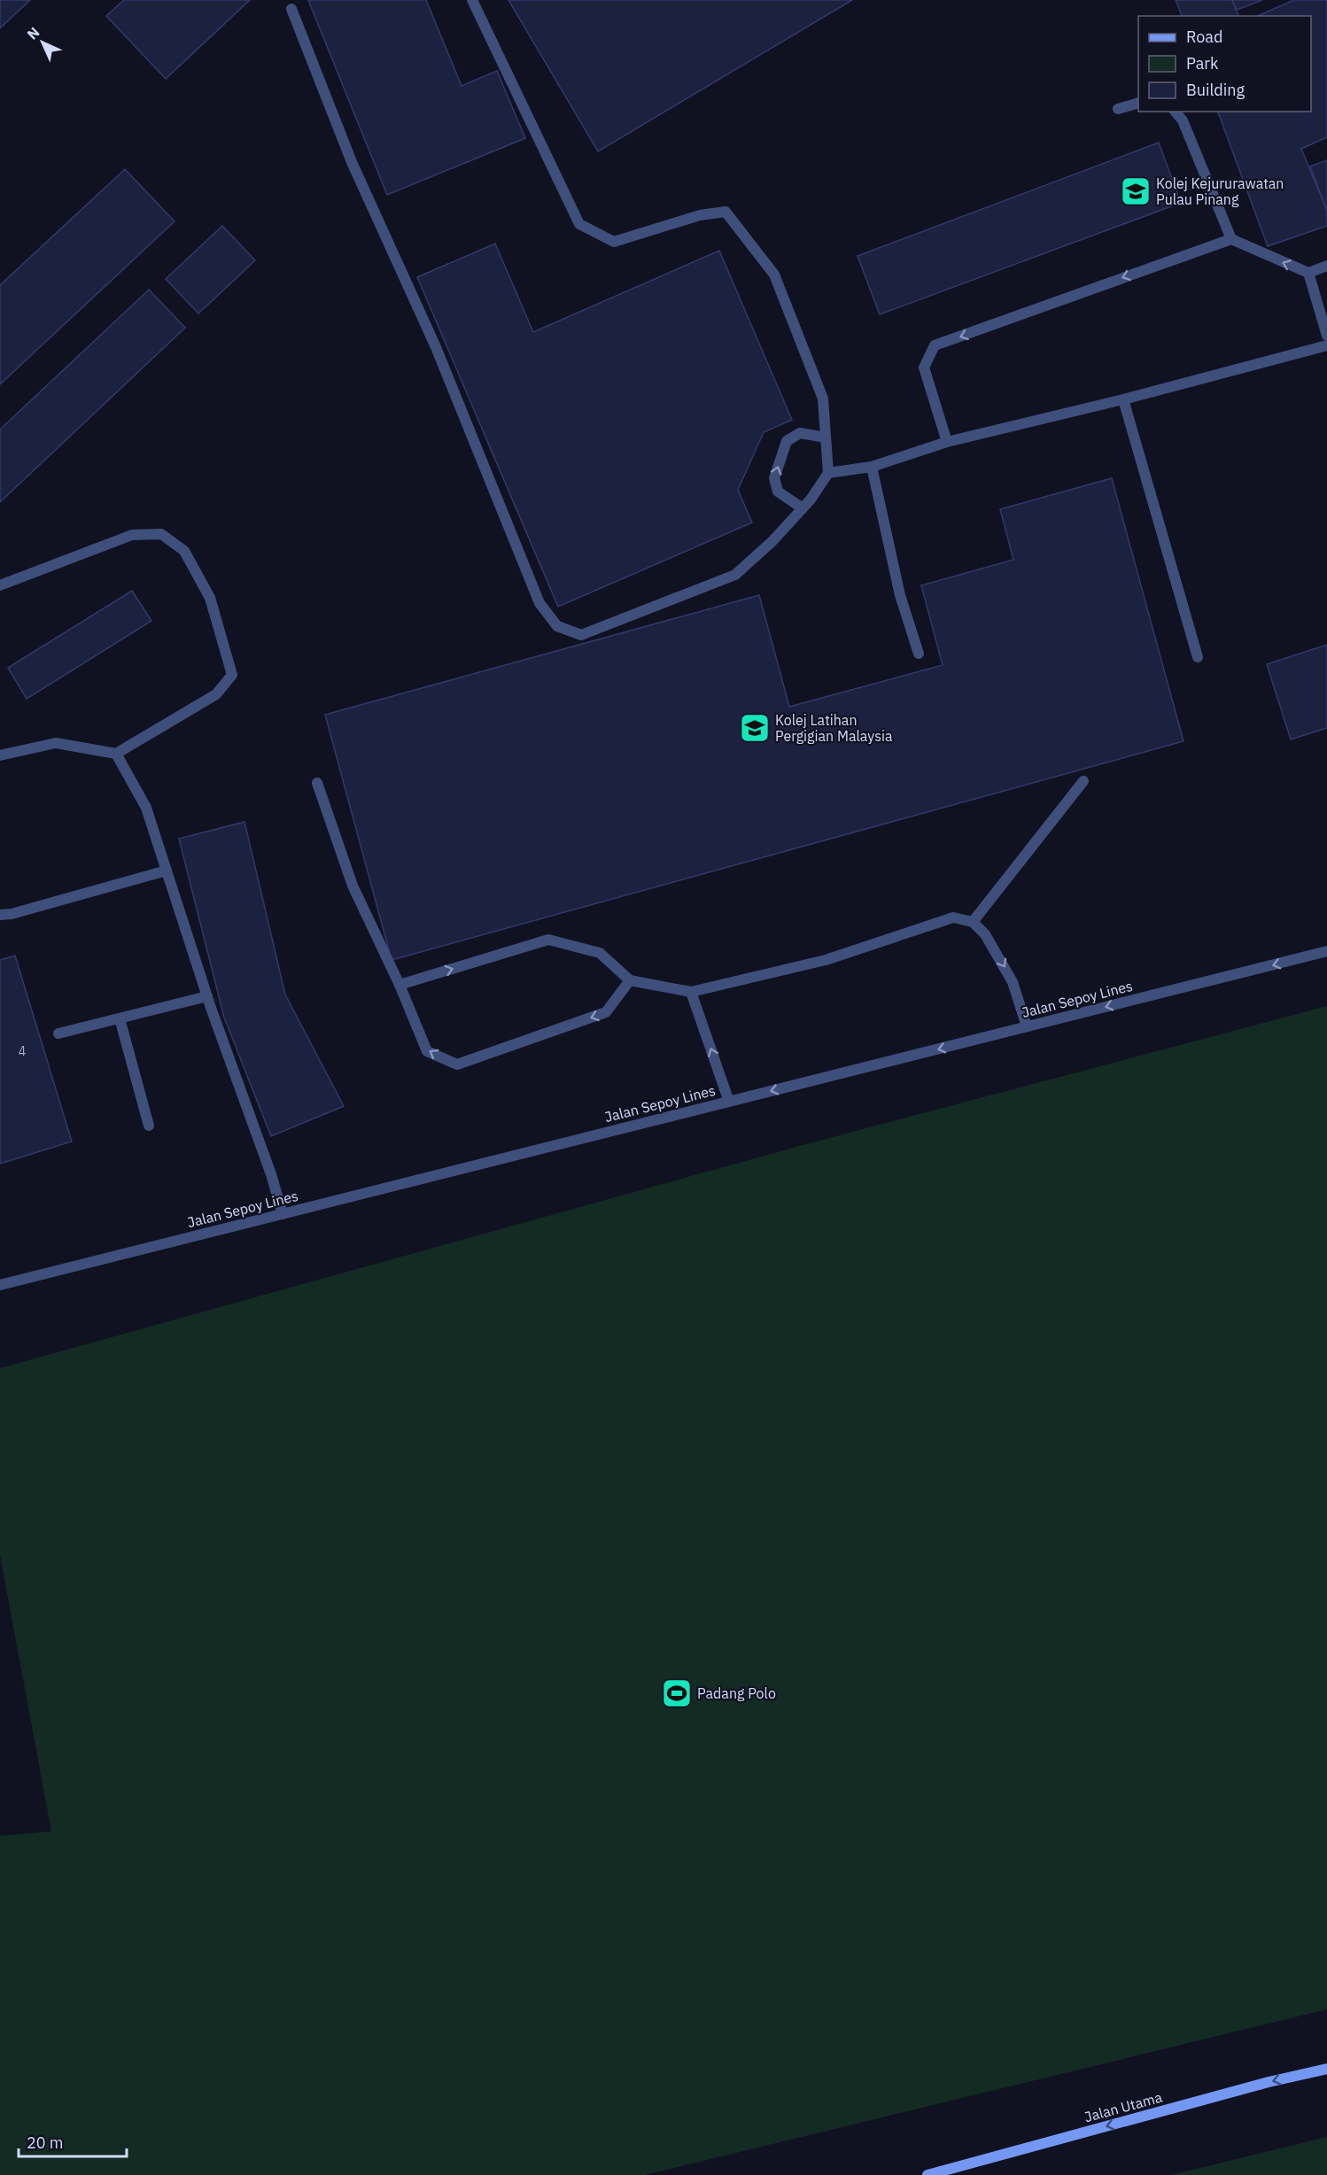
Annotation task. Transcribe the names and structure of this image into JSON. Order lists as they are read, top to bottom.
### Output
{
  "streets": {
    "main road": ["Jalan Utama"],
    "street": ["Jalan Sepoy Lines"]
  },
  "one_way": ["Jalan Sepoy Lines", "Jalan Utama"],
  "places": {
    "school or university": ["Kolej Kejururawatan Pulau Pinang", "Kolej Latihan Pergigian Malaysia"],
    "sports": ["Padang Polo"]
  },
  "house_numbers": ["4"],
  "legend": ["Road", "Park", "Building"],
  "scale_bar": "20 m",
  "north": "top left"
}
